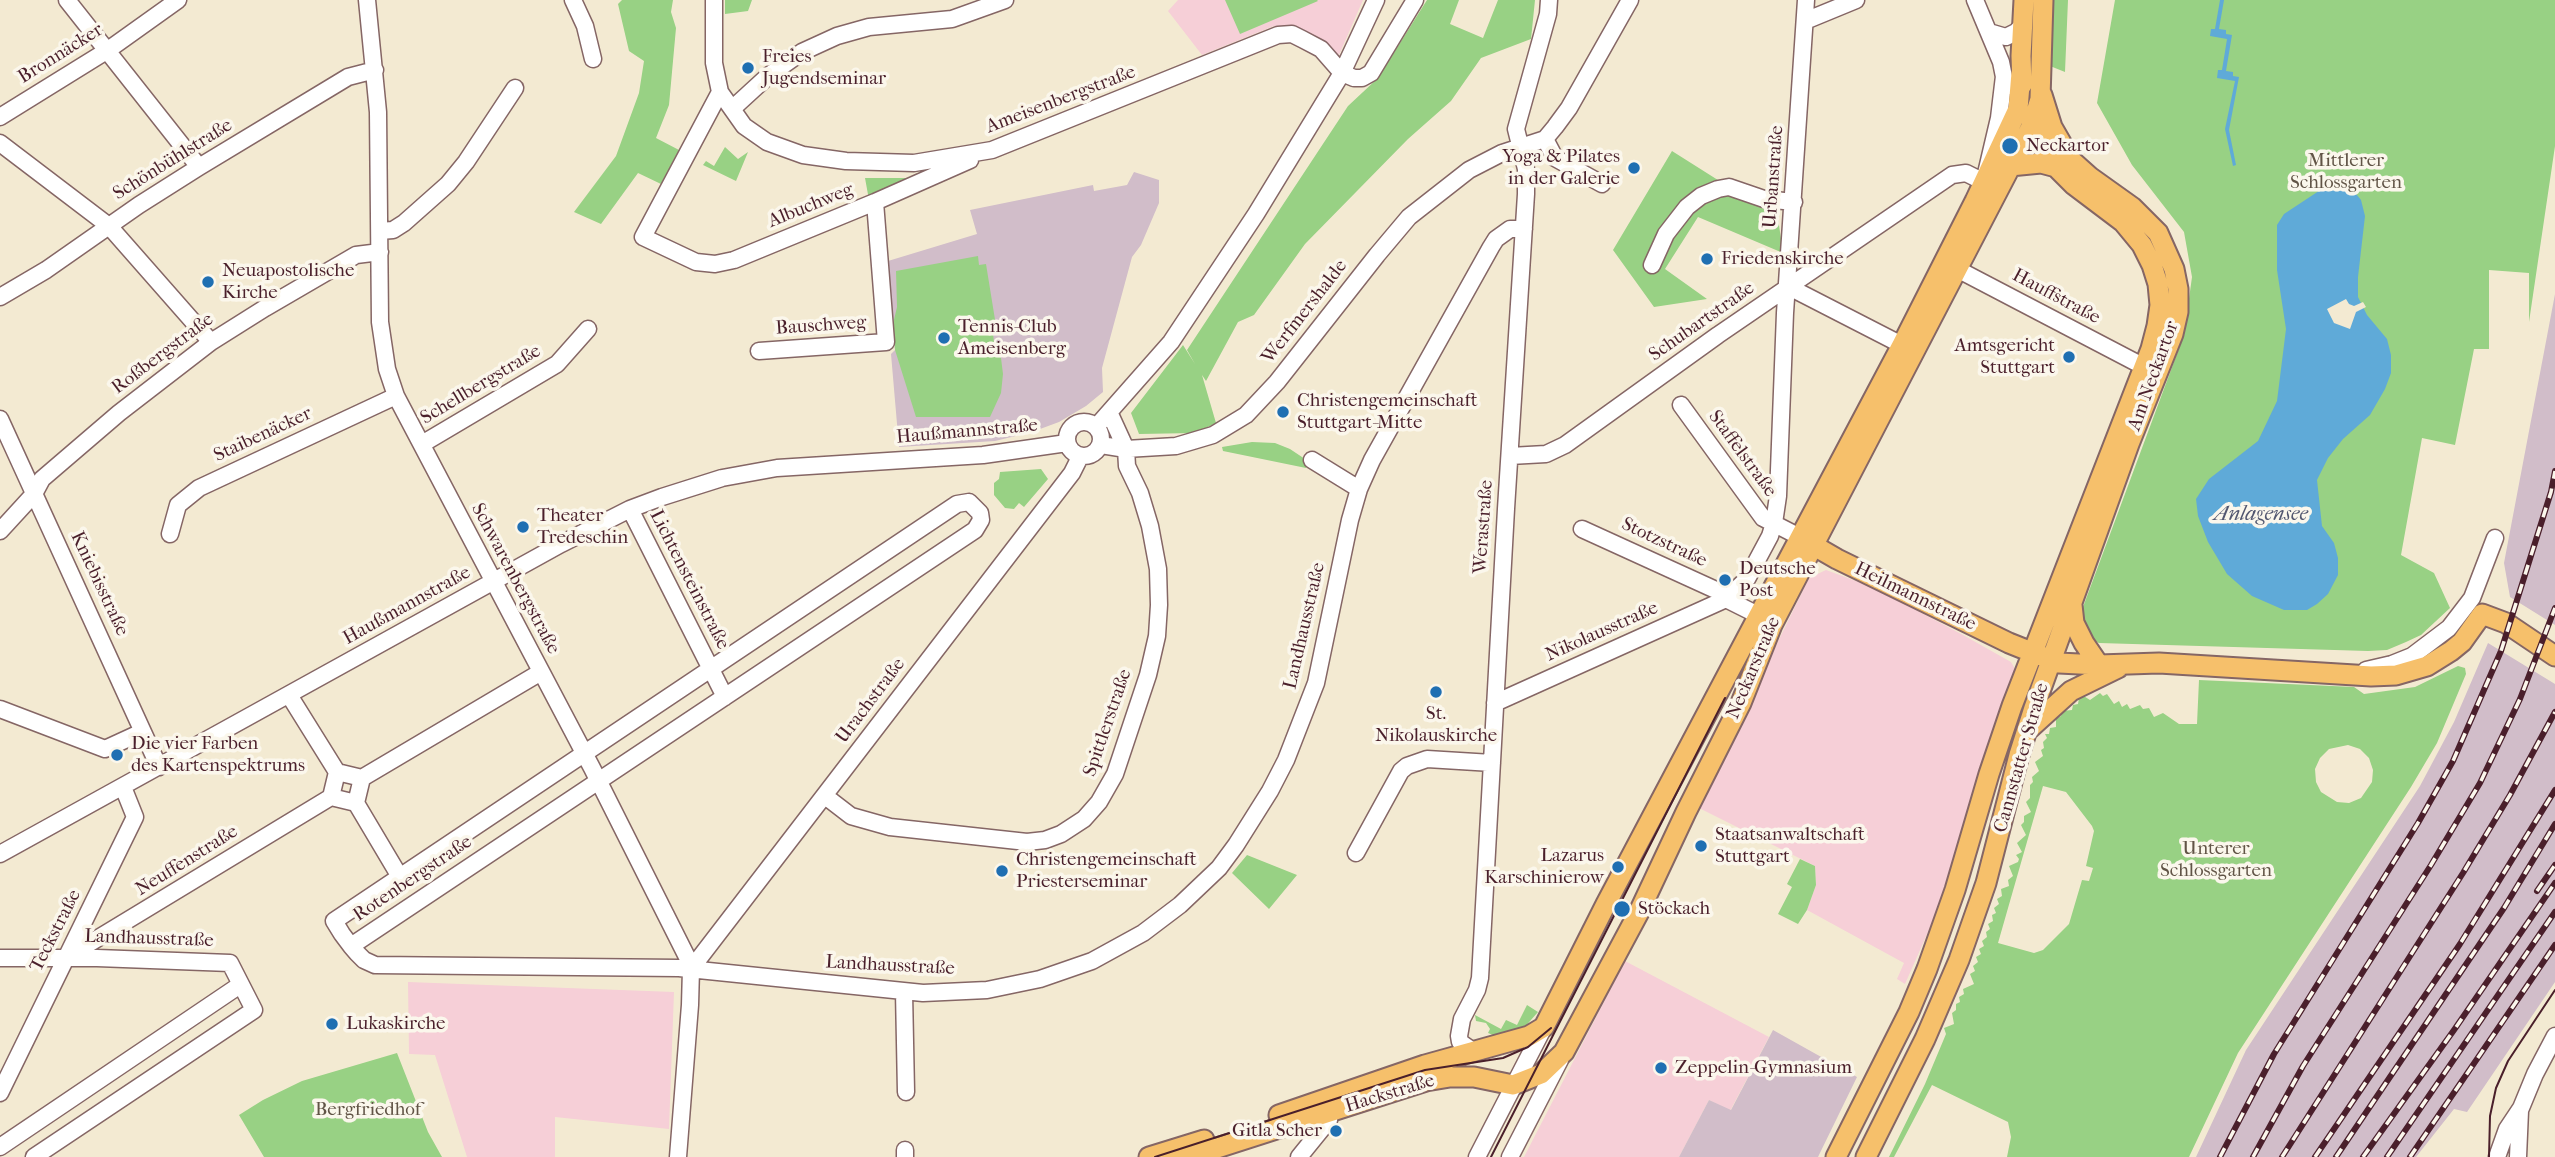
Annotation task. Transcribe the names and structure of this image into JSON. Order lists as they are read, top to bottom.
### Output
{
  "streets": {
    "main road": [
      "Am Neckartor",
      "Heilmannstraße",
      "Neckarstraße",
      "Cannstatter Straße",
      "Hackstraße"
    ],
    "street": [
      "Bronnäcker",
      "Ameisenbergstraße",
      "Schönbühlstraße",
      "Urbanstraße",
      "Albuchweg",
      "Hauffstraße",
      "Werfmershalde",
      "Schubartstraße",
      "Bauschweg",
      "Roßbergstraße",
      "Schellbergstraße",
      "Haußmannstraße",
      "Staibenäcker",
      "Staffelstraße",
      "Werastraße",
      "Stotzstraße",
      "Schwarenbergstraße",
      "Lichtensteinstraße",
      "Kniebisstraße",
      "Landhausstraße",
      "Nikolausstraße",
      "Urachstraße",
      "Spittlerstraße",
      "Neuffenstraße",
      "Rotenbergstraße",
      "Teckstraße"
    ]
  },
  "crossings": [
    ["Ameisenbergstraße", "Albuchweg"],
    ["Schönbühlstraße", "Schwarenbergstraße"],
    ["Urbanstraße", "Schubartstraße"],
    ["Urbanstraße", "Staffelstraße"],
    ["Urbanstraße", "Neckarstraße"],
    ["Albuchweg", "Bauschweg"],
    ["Hauffstraße", "Neckarstraße"],
    ["Werfmershalde", "Haußmannstraße"],
    ["Werfmershalde", "Werastraße"],
    ["Werfmershalde", "Urachstraße"],
    ["Werfmershalde", "Spittlerstraße"],
    ["Schubartstraße", "Werastraße"],
    ["Schubartstraße", "Neckarstraße"],
    ["Roßbergstraße", "Schwarenbergstraße"],
    ["Roßbergstraße", "Kniebisstraße"],
    ["Am Neckartor", "Heilmannstraße"],
    ["Am Neckartor", "Neckarstraße"],
    ["Am Neckartor", "Cannstatter Straße"],
    ["Schellbergstraße", "Schwarenbergstraße"],
    ["Haußmannstraße", "Schwarenbergstraße"],
    ["Haußmannstraße", "Lichtensteinstraße"],
    ["Haußmannstraße", "Kniebisstraße"],
    ["Haußmannstraße", "Urachstraße"],
    ["Haußmannstraße", "Teckstraße"],
    ["Staibenäcker", "Schwarenbergstraße"],
    ["Staffelstraße", "Neckarstraße"],
    ["Werastraße", "Landhausstraße"],
    ["Werastraße", "Nikolausstraße"],
    ["Stotzstraße", "Nikolausstraße"],
    ["Stotzstraße", "Neckarstraße"],
    ["Schwarenbergstraße", "Landhausstraße"],
    ["Schwarenbergstraße", "Urachstraße"],
    ["Schwarenbergstraße", "Rotenbergstraße"],
    ["Lichtensteinstraße", "Rotenbergstraße"],
    ["Heilmannstraße", "Neckarstraße"],
    ["Heilmannstraße", "Cannstatter Straße"],
    ["Landhausstraße", "Urachstraße"],
    ["Landhausstraße", "Neuffenstraße"],
    ["Landhausstraße", "Rotenbergstraße"],
    ["Landhausstraße", "Teckstraße"],
    ["Nikolausstraße", "Neckarstraße"],
    ["Neckarstraße", "Hackstraße"],
    ["Urachstraße", "Spittlerstraße"],
    ["Neuffenstraße", "Teckstraße"]
  ],
  "water": ["Anlagensee"],
  "parks": ["Mittlerer Schlossgarten", "Unterer Schlossgarten", "Bergfriedhof"],
  "places": [
    "Freies Jugendseminar",
    "Neckartor",
    "Yoga & Pilates in der Galerie",
    "Friedenskirche",
    "Neuapostolische Kirche",
    "Tennis-Club Ameisenberg",
    "Amtsgericht Stuttgart",
    "Christengemeinschaft Stuttgart-Mitte",
    "Theater Tredeschin",
    "Deutsche Post",
    "St. Nikolauskirche",
    "Die vier Farben des Kartenspektrums",
    "Staatsanwaltschaft Stuttgart",
    "Lazarus Karschinierow",
    "Christengemeinschaft Priesterseminar",
    "Stöckach",
    "Lukaskirche",
    "Zeppelin-Gymnasium",
    "Gitla Scher"
  ]
}
